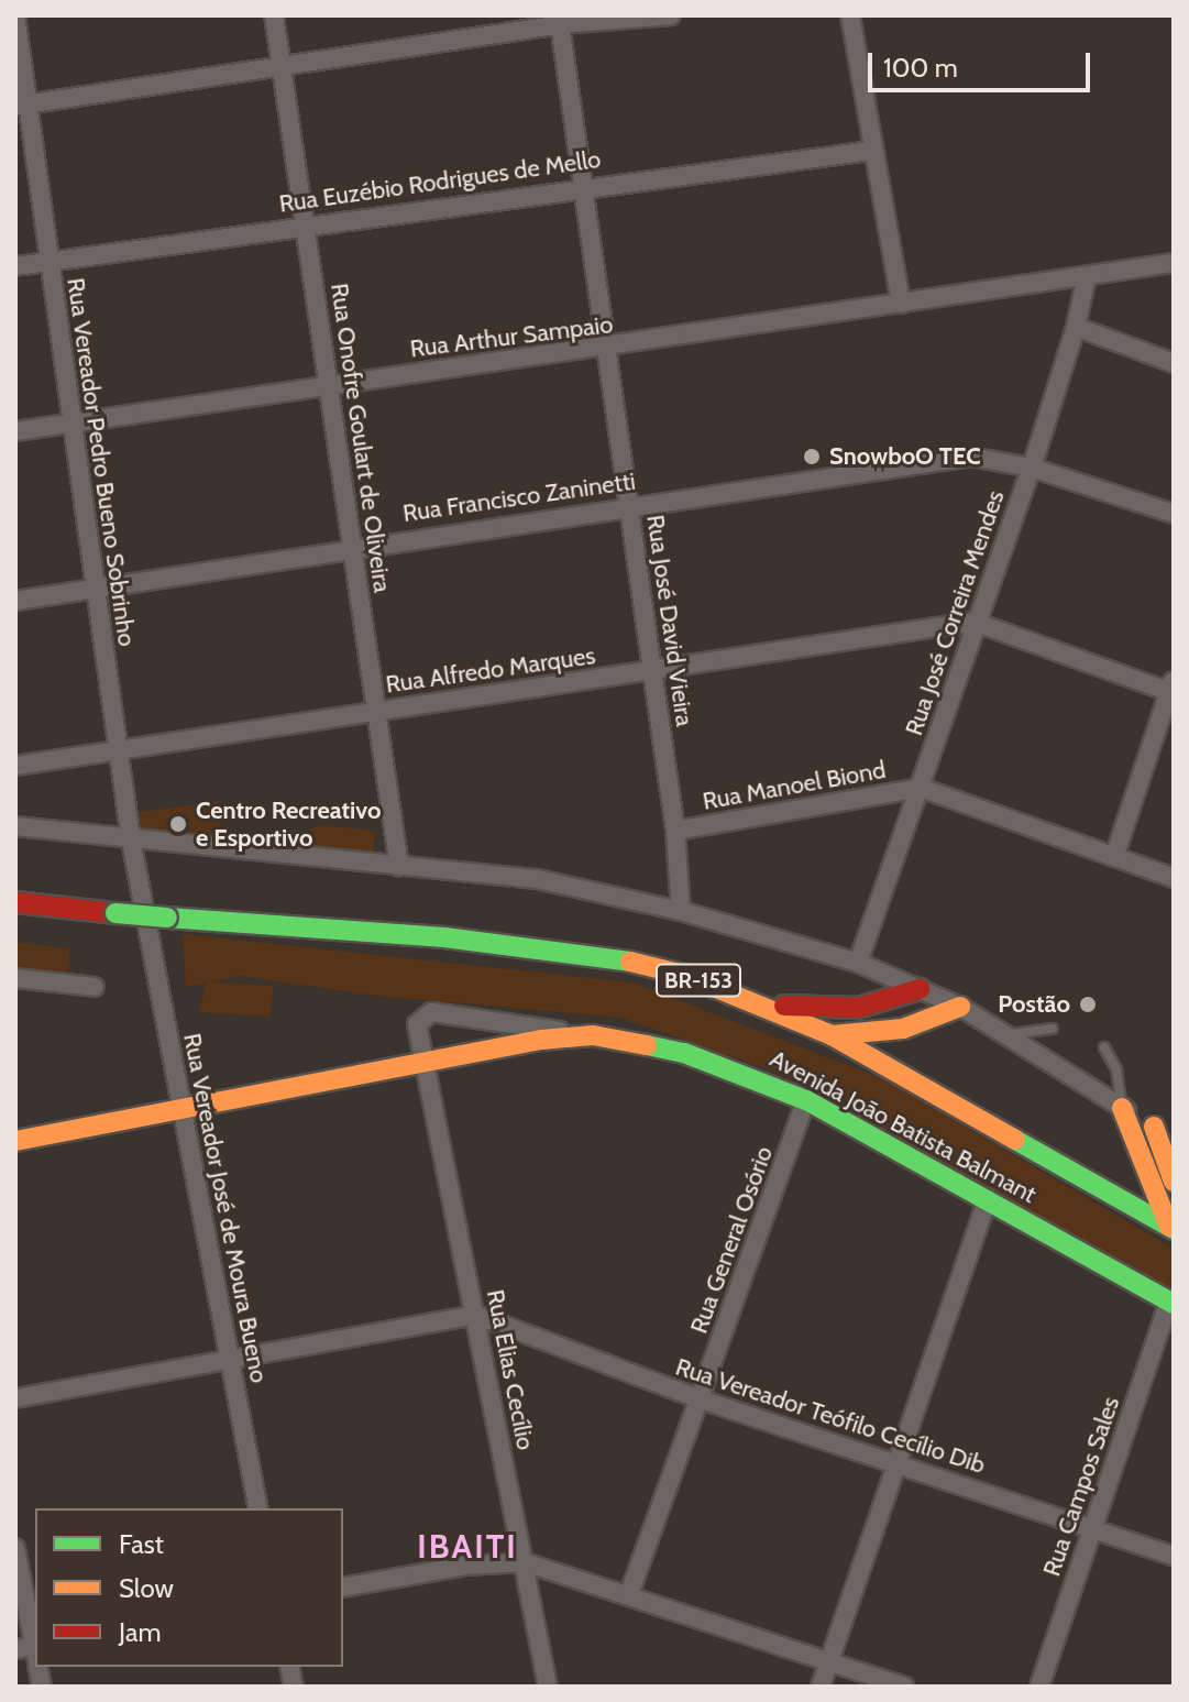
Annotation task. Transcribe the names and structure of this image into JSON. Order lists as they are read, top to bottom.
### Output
{
  "streets": {
    "main road": ["BR-153", "Avenida João Batista Balmant"],
    "street": [
      "Rua Euzébio Rodrigues de Mello",
      "Rua Arthur Sampaio",
      "Rua Onofre Goulart de Oliveira",
      "Rua Vereador Pedro Bueno Sobrinho",
      "Rua Francisco Zaninetti",
      "Rua José Correira Mendes",
      "Rua José David Vieira",
      "Rua Alfredo Marques",
      "Rua Manoel Biond",
      "Rua Vereador José de Moura Bueno",
      "Rua General Osório",
      "Rua Elias Cecílio",
      "Rua Vereador Teófilo Cecílio Dib",
      "Rua Campos Sales"
    ]
  },
  "crossings": [
    ["Rua Euzébio Rodrigues de Mello", "Rua Onofre Goulart de Oliveira"],
    ["Rua Euzébio Rodrigues de Mello", "Rua Vereador Pedro Bueno Sobrinho"],
    ["Rua Euzébio Rodrigues de Mello", "Rua José David Vieira"],
    ["Rua Arthur Sampaio", "Rua Onofre Goulart de Oliveira"],
    ["Rua Arthur Sampaio", "Rua Vereador Pedro Bueno Sobrinho"],
    ["Rua Arthur Sampaio", "Rua José Correira Mendes"],
    ["Rua Arthur Sampaio", "Rua José David Vieira"],
    ["Rua Onofre Goulart de Oliveira", "Rua Francisco Zaninetti"],
    ["Rua Onofre Goulart de Oliveira", "Rua Alfredo Marques"],
    ["Rua Vereador Pedro Bueno Sobrinho", "Rua Francisco Zaninetti"],
    ["Rua Vereador Pedro Bueno Sobrinho", "Rua Alfredo Marques"],
    ["Rua Vereador Pedro Bueno Sobrinho", "Rua Vereador José de Moura Bueno"],
    ["Rua Francisco Zaninetti", "Rua José Correira Mendes"],
    ["Rua Francisco Zaninetti", "Rua José David Vieira"],
    ["Rua José Correira Mendes", "Rua Alfredo Marques"],
    ["Rua José Correira Mendes", "Rua Manoel Biond"],
    ["Rua José David Vieira", "Rua Alfredo Marques"],
    ["Rua José David Vieira", "Rua Manoel Biond"],
    ["Avenida João Batista Balmant", "Rua General Osório"],
    ["Avenida João Batista Balmant", "Rua Elias Cecílio"],
    ["Avenida João Batista Balmant", "Rua Campos Sales"],
    ["Rua General Osório", "Rua Vereador Teófilo Cecílio Dib"],
    ["Rua Elias Cecílio", "Rua Vereador Teófilo Cecílio Dib"],
    ["Rua Vereador Teófilo Cecílio Dib", "Rua Campos Sales"]
  ],
  "districts": ["IBAITI"],
  "places": ["SnowboO TEC", "Centro Recreativo e Esportivo", "Postão"],
  "legend": ["Fast", "Slow", "Jam"],
  "scale_bar": "100 m"
}
